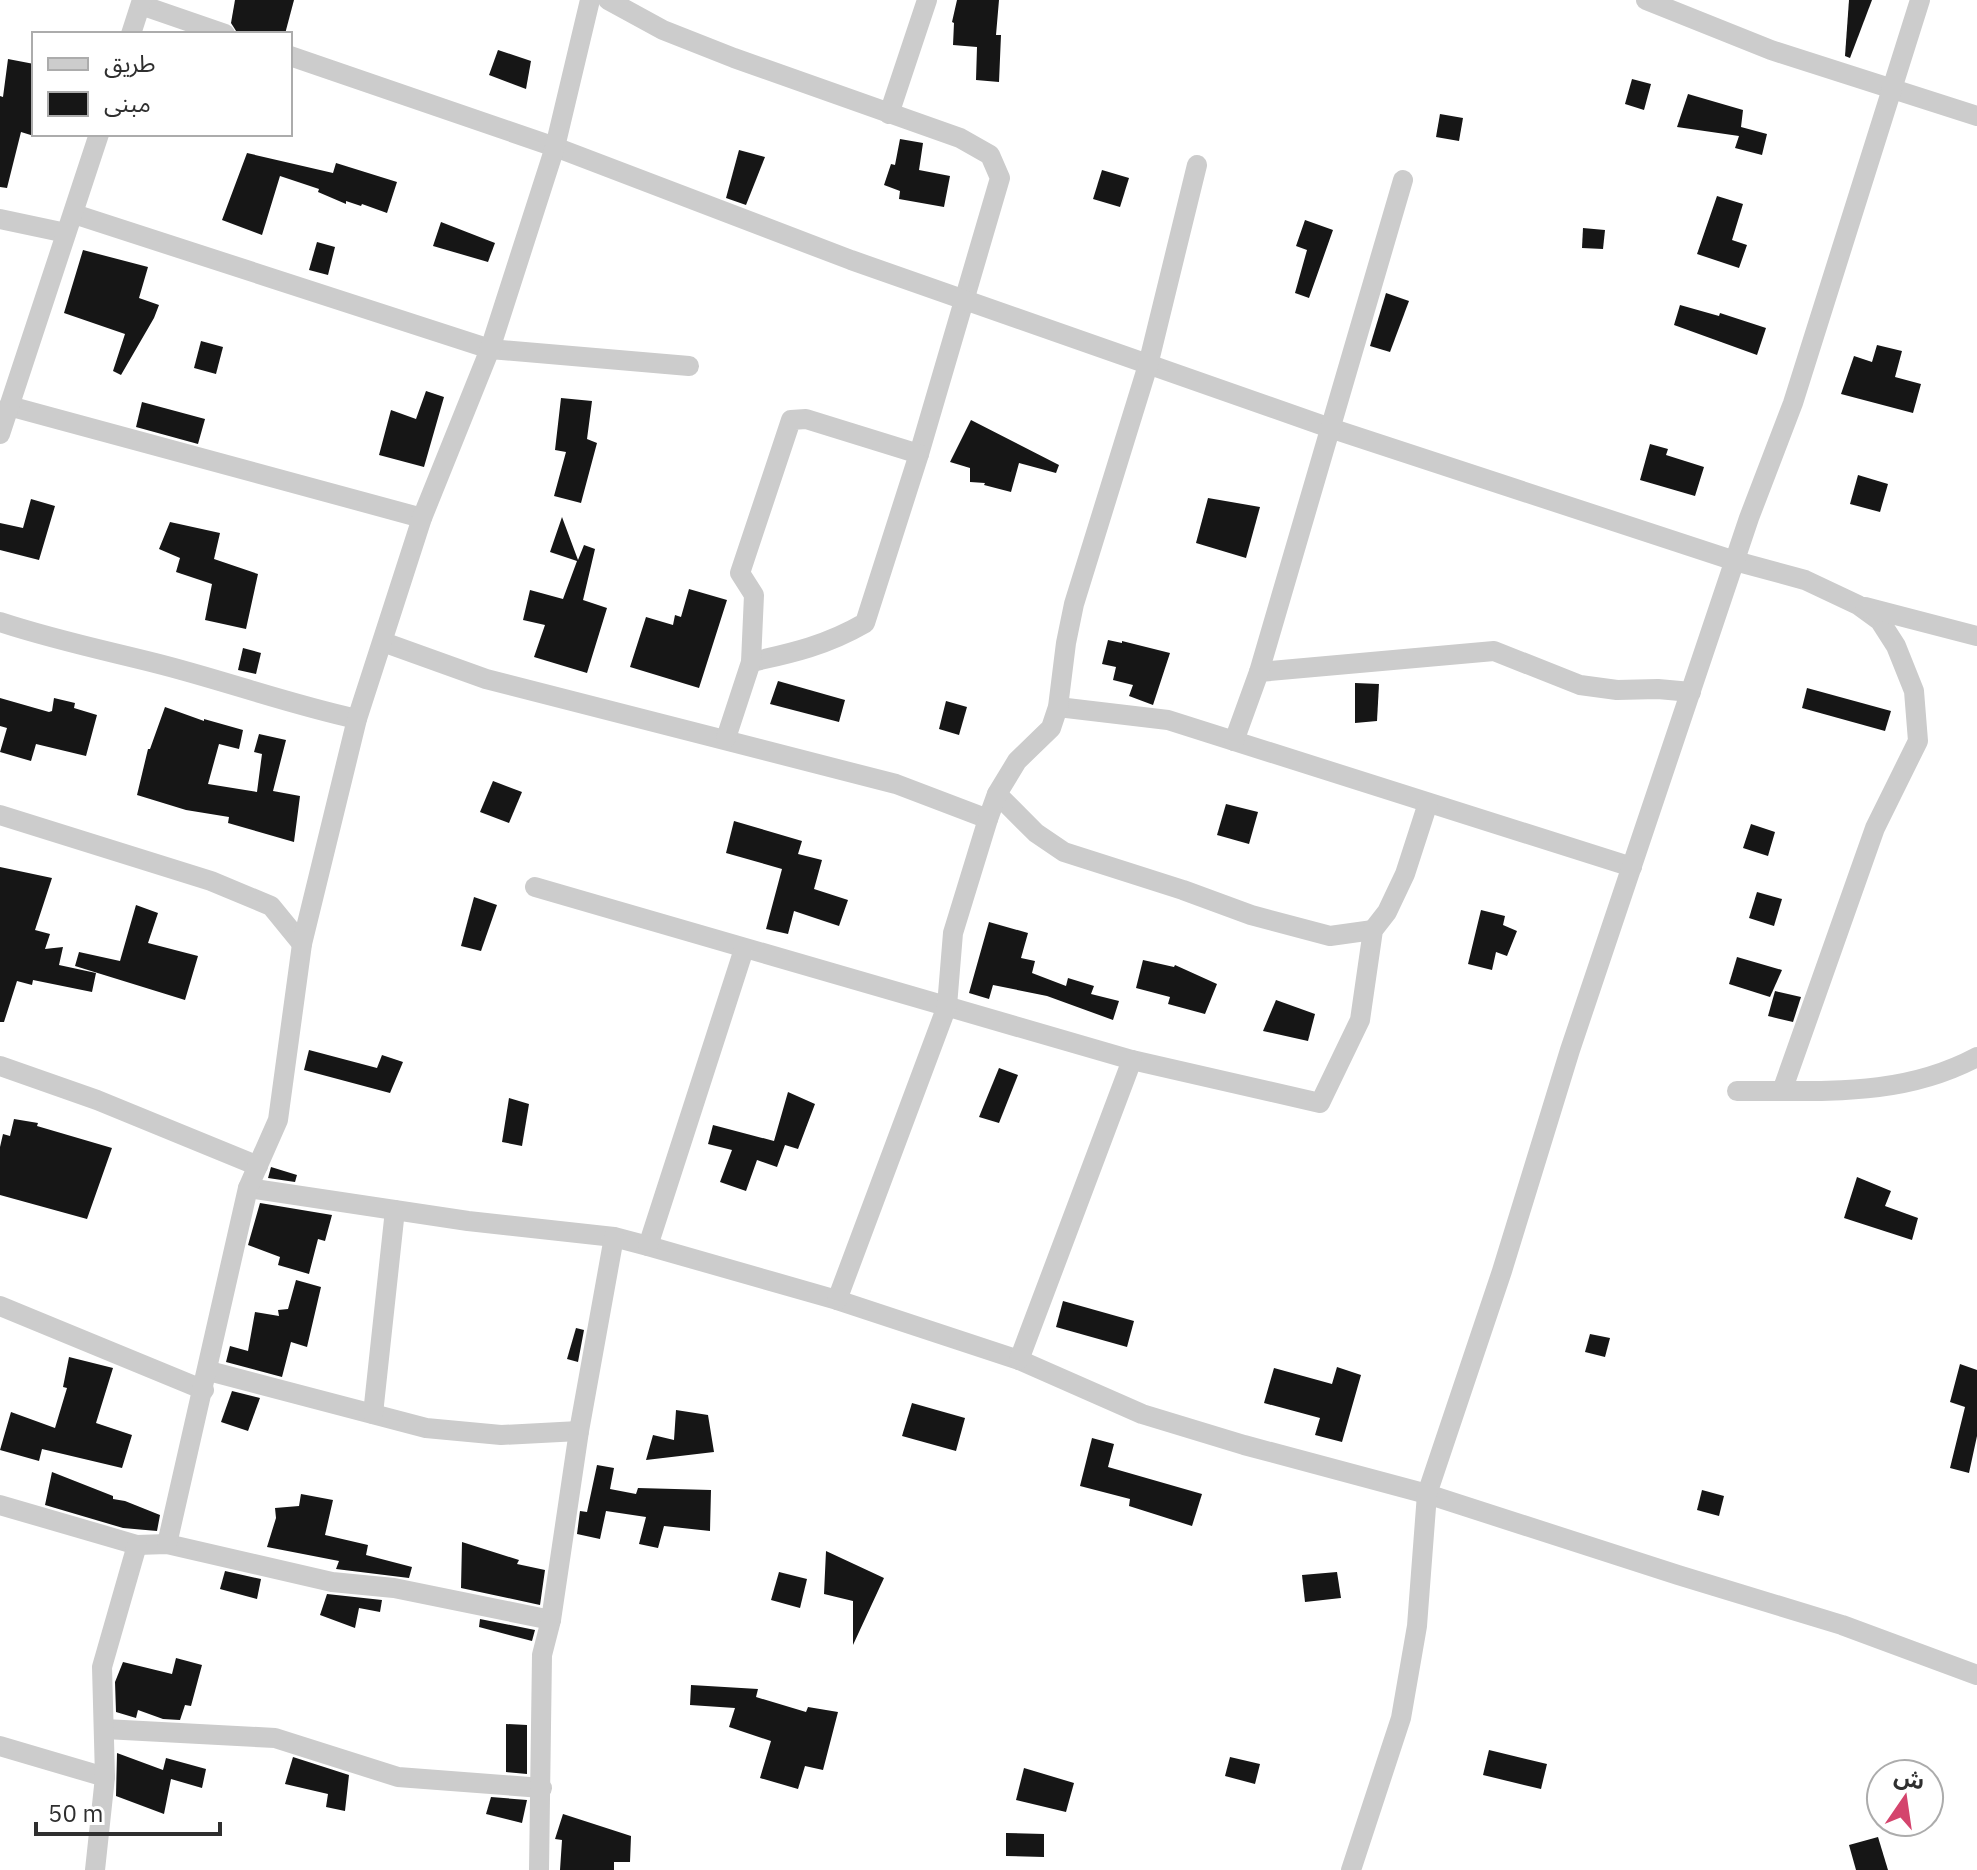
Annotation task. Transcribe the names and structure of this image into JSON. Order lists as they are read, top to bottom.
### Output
{
  "legend": ["طريق", "مبنى"],
  "scale_bar": "50 m",
  "north": "top"
}
